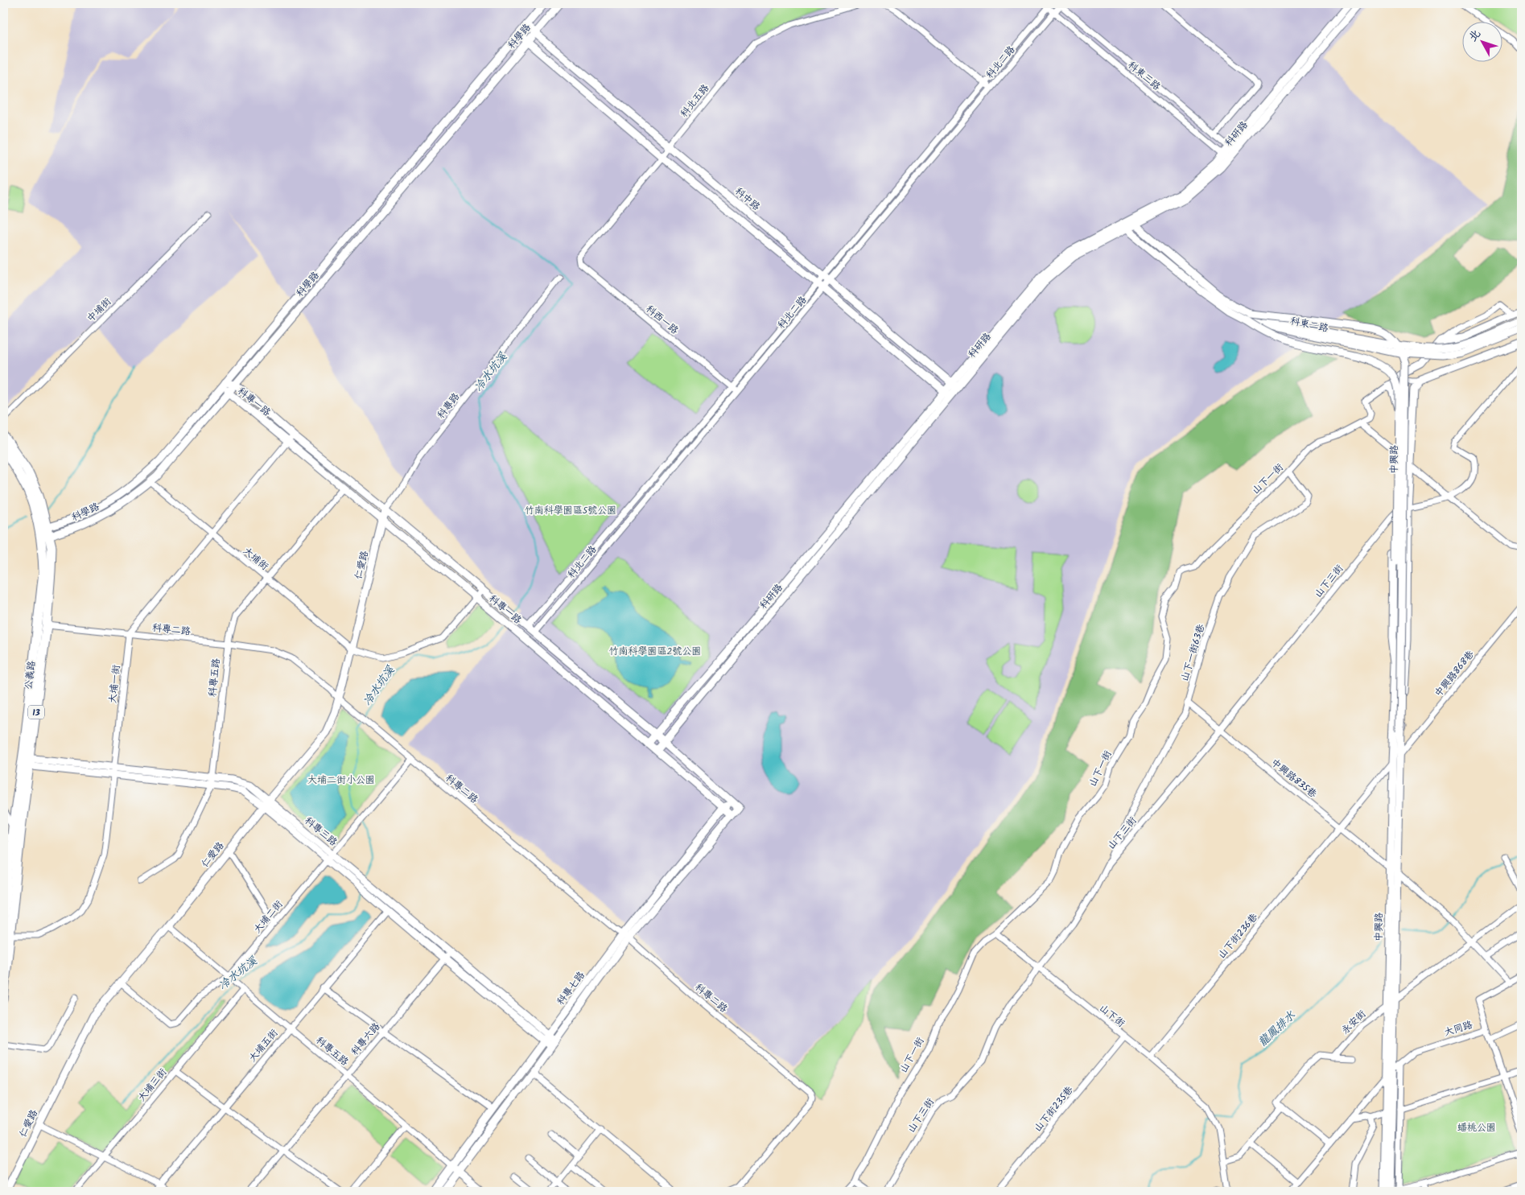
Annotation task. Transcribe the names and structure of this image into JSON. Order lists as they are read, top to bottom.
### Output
{
  "streets": {
    "main road": ["公義路", "13"],
    "street": [
      "科學路",
      "科北二路",
      "科東三路",
      "科北五路",
      "科研路",
      "科中路",
      "中埔街",
      "科西一路",
      "科東二路",
      "科專一路",
      "科專路",
      "中興路",
      "山下一街",
      "大埔街",
      "仁愛路",
      "山下三街",
      "科專二路",
      "山下一街63巷",
      "中興路868巷",
      "科專五路",
      "大埔一街",
      "中興路835巷",
      "科專三路",
      "大埔二街",
      "山下街236巷",
      "科專七路",
      "山下街",
      "永安街",
      "大同路",
      "科專六路",
      "大埔五街",
      "大埔三街",
      "山下街235巷"
    ]
  },
  "crossings": [
    ["科學路", "科中路"],
    ["科學路", "科專一路"],
    ["科學路", "大埔街"],
    ["科學路", "公義路"],
    ["科北二路", "科東三路"],
    ["科北二路", "科中路"],
    ["科北二路", "科西一路"],
    ["科北二路", "科專一路"],
    ["科東三路", "科研路"],
    ["科北五路", "科中路"],
    ["科北五路", "科西一路"],
    ["科研路", "科中路"],
    ["科研路", "科東二路"],
    ["科研路", "科專一路"],
    ["科東二路", "中興路"],
    ["科專一路", "科專路"],
    ["科專一路", "仁愛路"],
    ["科專一路", "科專五路"],
    ["科專一路", "科專七路"],
    ["科專路", "仁愛路"],
    ["中興路", "山下三街"],
    ["中興路", "中興路868巷"],
    ["中興路", "中興路835巷"],
    ["中興路", "山下街236巷"],
    ["中興路", "永安街"],
    ["中興路", "大同路"],
    ["山下一街", "山下一街63巷"],
    ["山下一街", "山下街"],
    ["大埔街", "仁愛路"],
    ["大埔街", "科專五路"],
    ["仁愛路", "科專二路"],
    ["仁愛路", "科專五路"],
    ["仁愛路", "科專三路"],
    ["仁愛路", "大埔二街"],
    ["山下三街", "山下一街63巷"],
    ["山下三街", "中興路835巷"],
    ["山下三街", "山下街"],
    ["科專二路", "公義路"],
    ["科專二路", "科專五路"],
    ["科專二路", "大埔一街"],
    ["科專二路", "大埔二街"],
    ["科專二路", "科專七路"],
    ["山下一街63巷", "中興路835巷"],
    ["公義路", "大埔一街"],
    ["公義路", "科專三路"],
    ["科專五路", "科專三路"],
    ["科專五路", "大埔二街"],
    ["科專五路", "科專七路"],
    ["科專五路", "科專六路"],
    ["科專五路", "大埔五街"],
    ["科專五路", "大埔三街"],
    ["大埔一街", "科專三路"],
    ["中興路835巷", "山下街236巷"],
    ["科專三路", "大埔二街"],
    ["科專三路", "科專七路"],
    ["科專三路", "科專六路"],
    ["科專三路", "大埔五街"],
    ["山下街236巷", "山下街"],
    ["山下街", "山下街235巷"]
  ],
  "water": ["冷水坑溪", "龍鳳排水"],
  "parks": [
    "竹南科學園區5號公園",
    "竹南科學園區2號公園",
    "大埔二街小公園",
    "蟠桃公園"
  ],
  "north": "top left"
}
